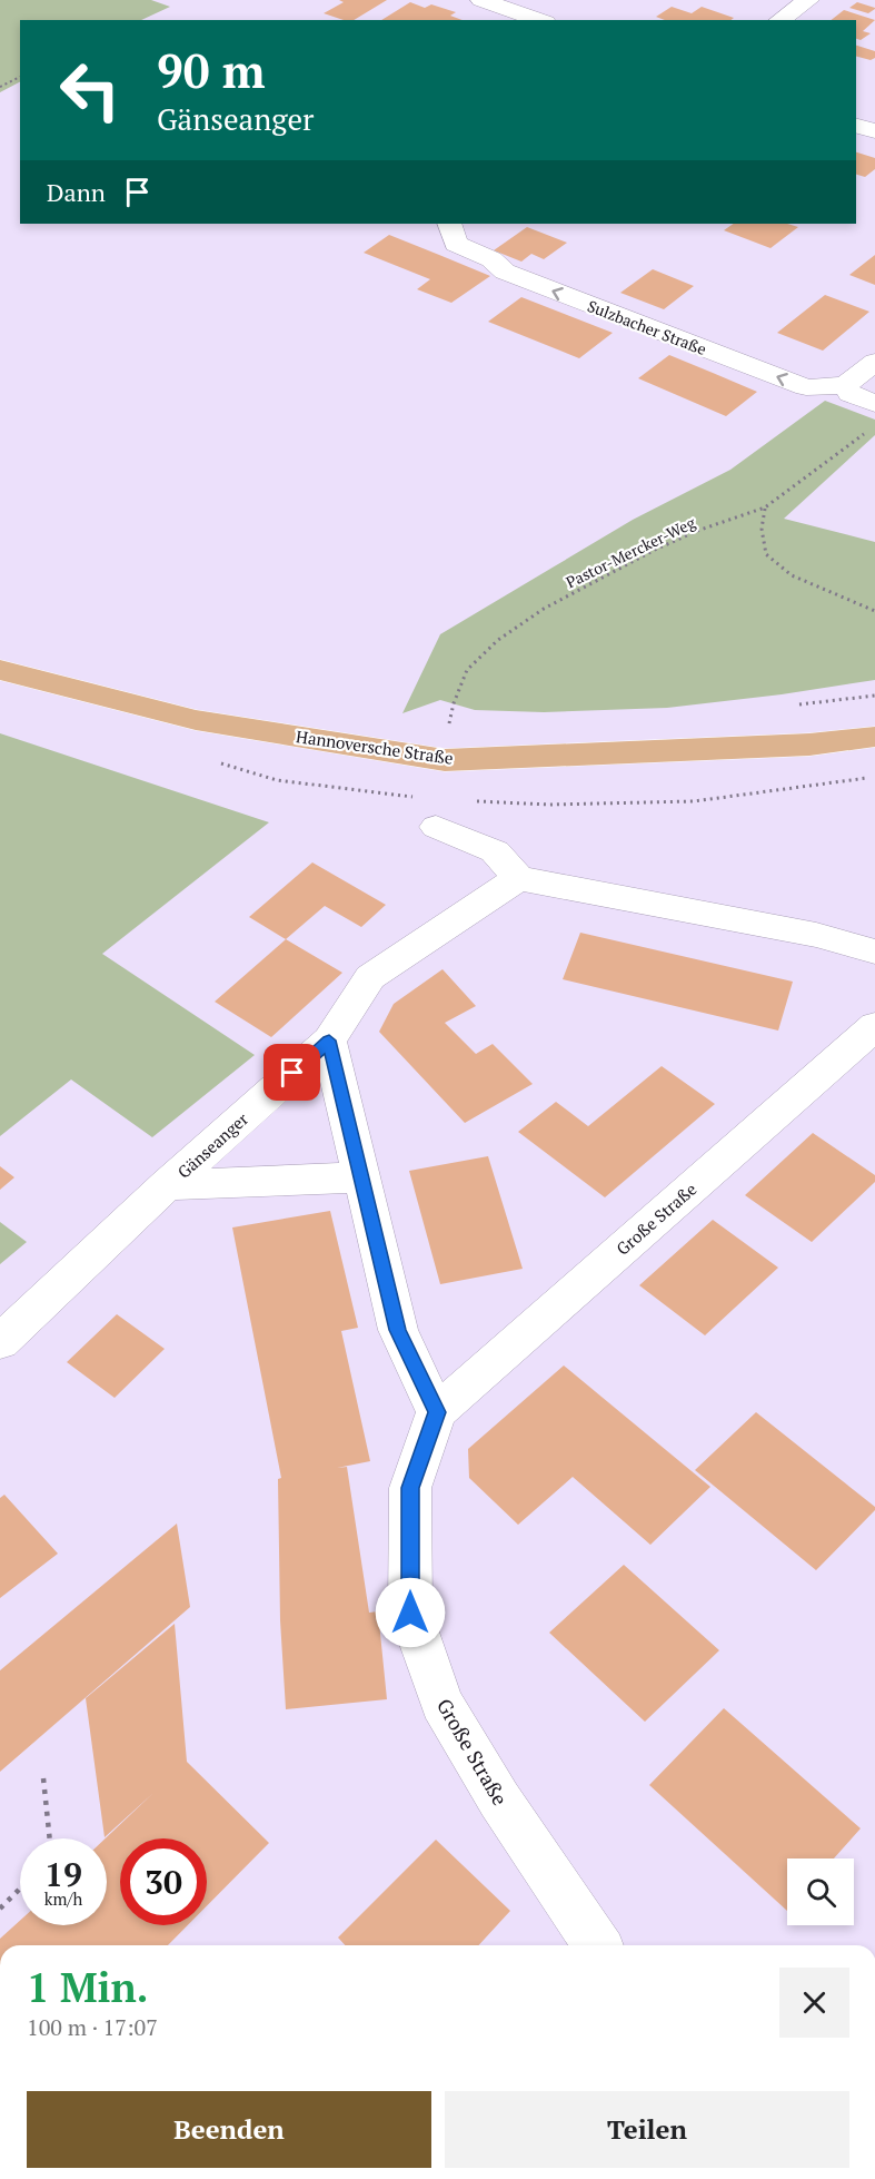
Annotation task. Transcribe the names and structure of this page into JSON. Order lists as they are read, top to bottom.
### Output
{
  "streets": {
    "main road": ["Hannoversche Straße"],
    "street": ["Sulzbacher Straße", "Gänseanger", "Große Straße"],
    "path": ["Pastor-Mercker-Weg"]
  },
  "one_way": ["Sulzbacher Straße"],
  "page": {
    "turn": ["90 m", "Gänseanger"],
    "then": "Dann",
    "speed": "19 km/h",
    "limit": "30",
    "heading": ["1 Min.", "100 m · 17:07"],
    "buttons": ["Beenden", "Teilen"]
  }
}
